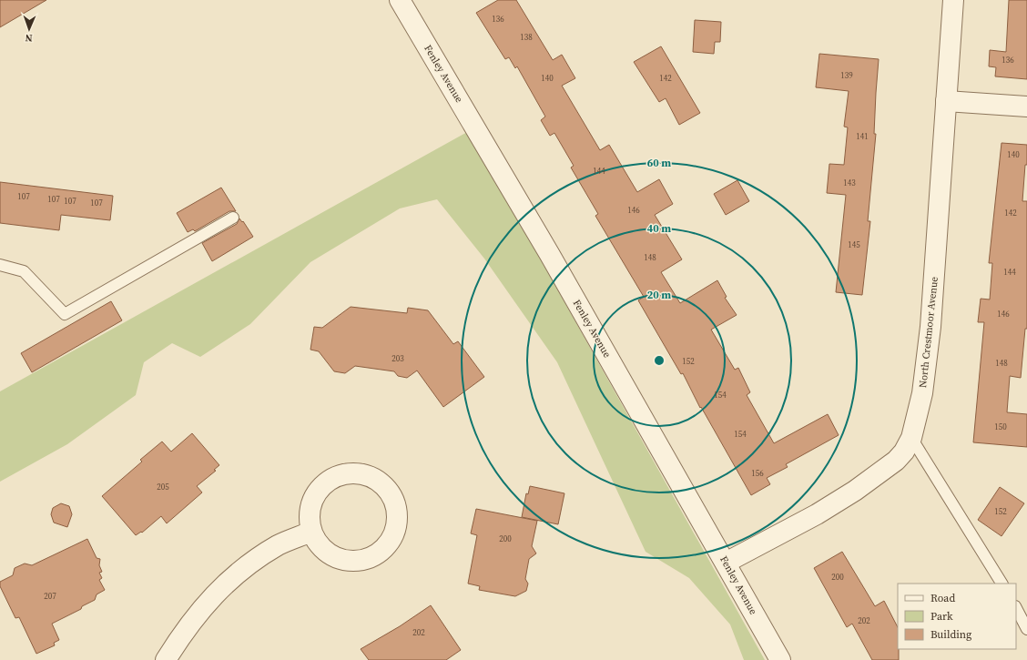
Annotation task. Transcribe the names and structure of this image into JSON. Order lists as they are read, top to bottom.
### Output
{
  "streets": {
    "street": ["Fenley Avenue", "North Crestmoor Avenue"]
  },
  "crossings": [
    ["Fenley Avenue", "North Crestmoor Avenue"]
  ],
  "house_numbers": [
    "136",
    "138",
    "136",
    "139",
    "140",
    "142",
    "141",
    "140",
    "144",
    "143",
    "107",
    "107",
    "107",
    "107",
    "146",
    "142",
    "145",
    "148",
    "144",
    "146",
    "203",
    "152",
    "148",
    "154",
    "150",
    "154",
    "156",
    "205",
    "152",
    "200",
    "200",
    "207",
    "202",
    "202"
  ],
  "legend": ["Road", "Park", "Building"],
  "north": "bottom",
  "rings": ["60 m", "40 m", "20 m"]
}
